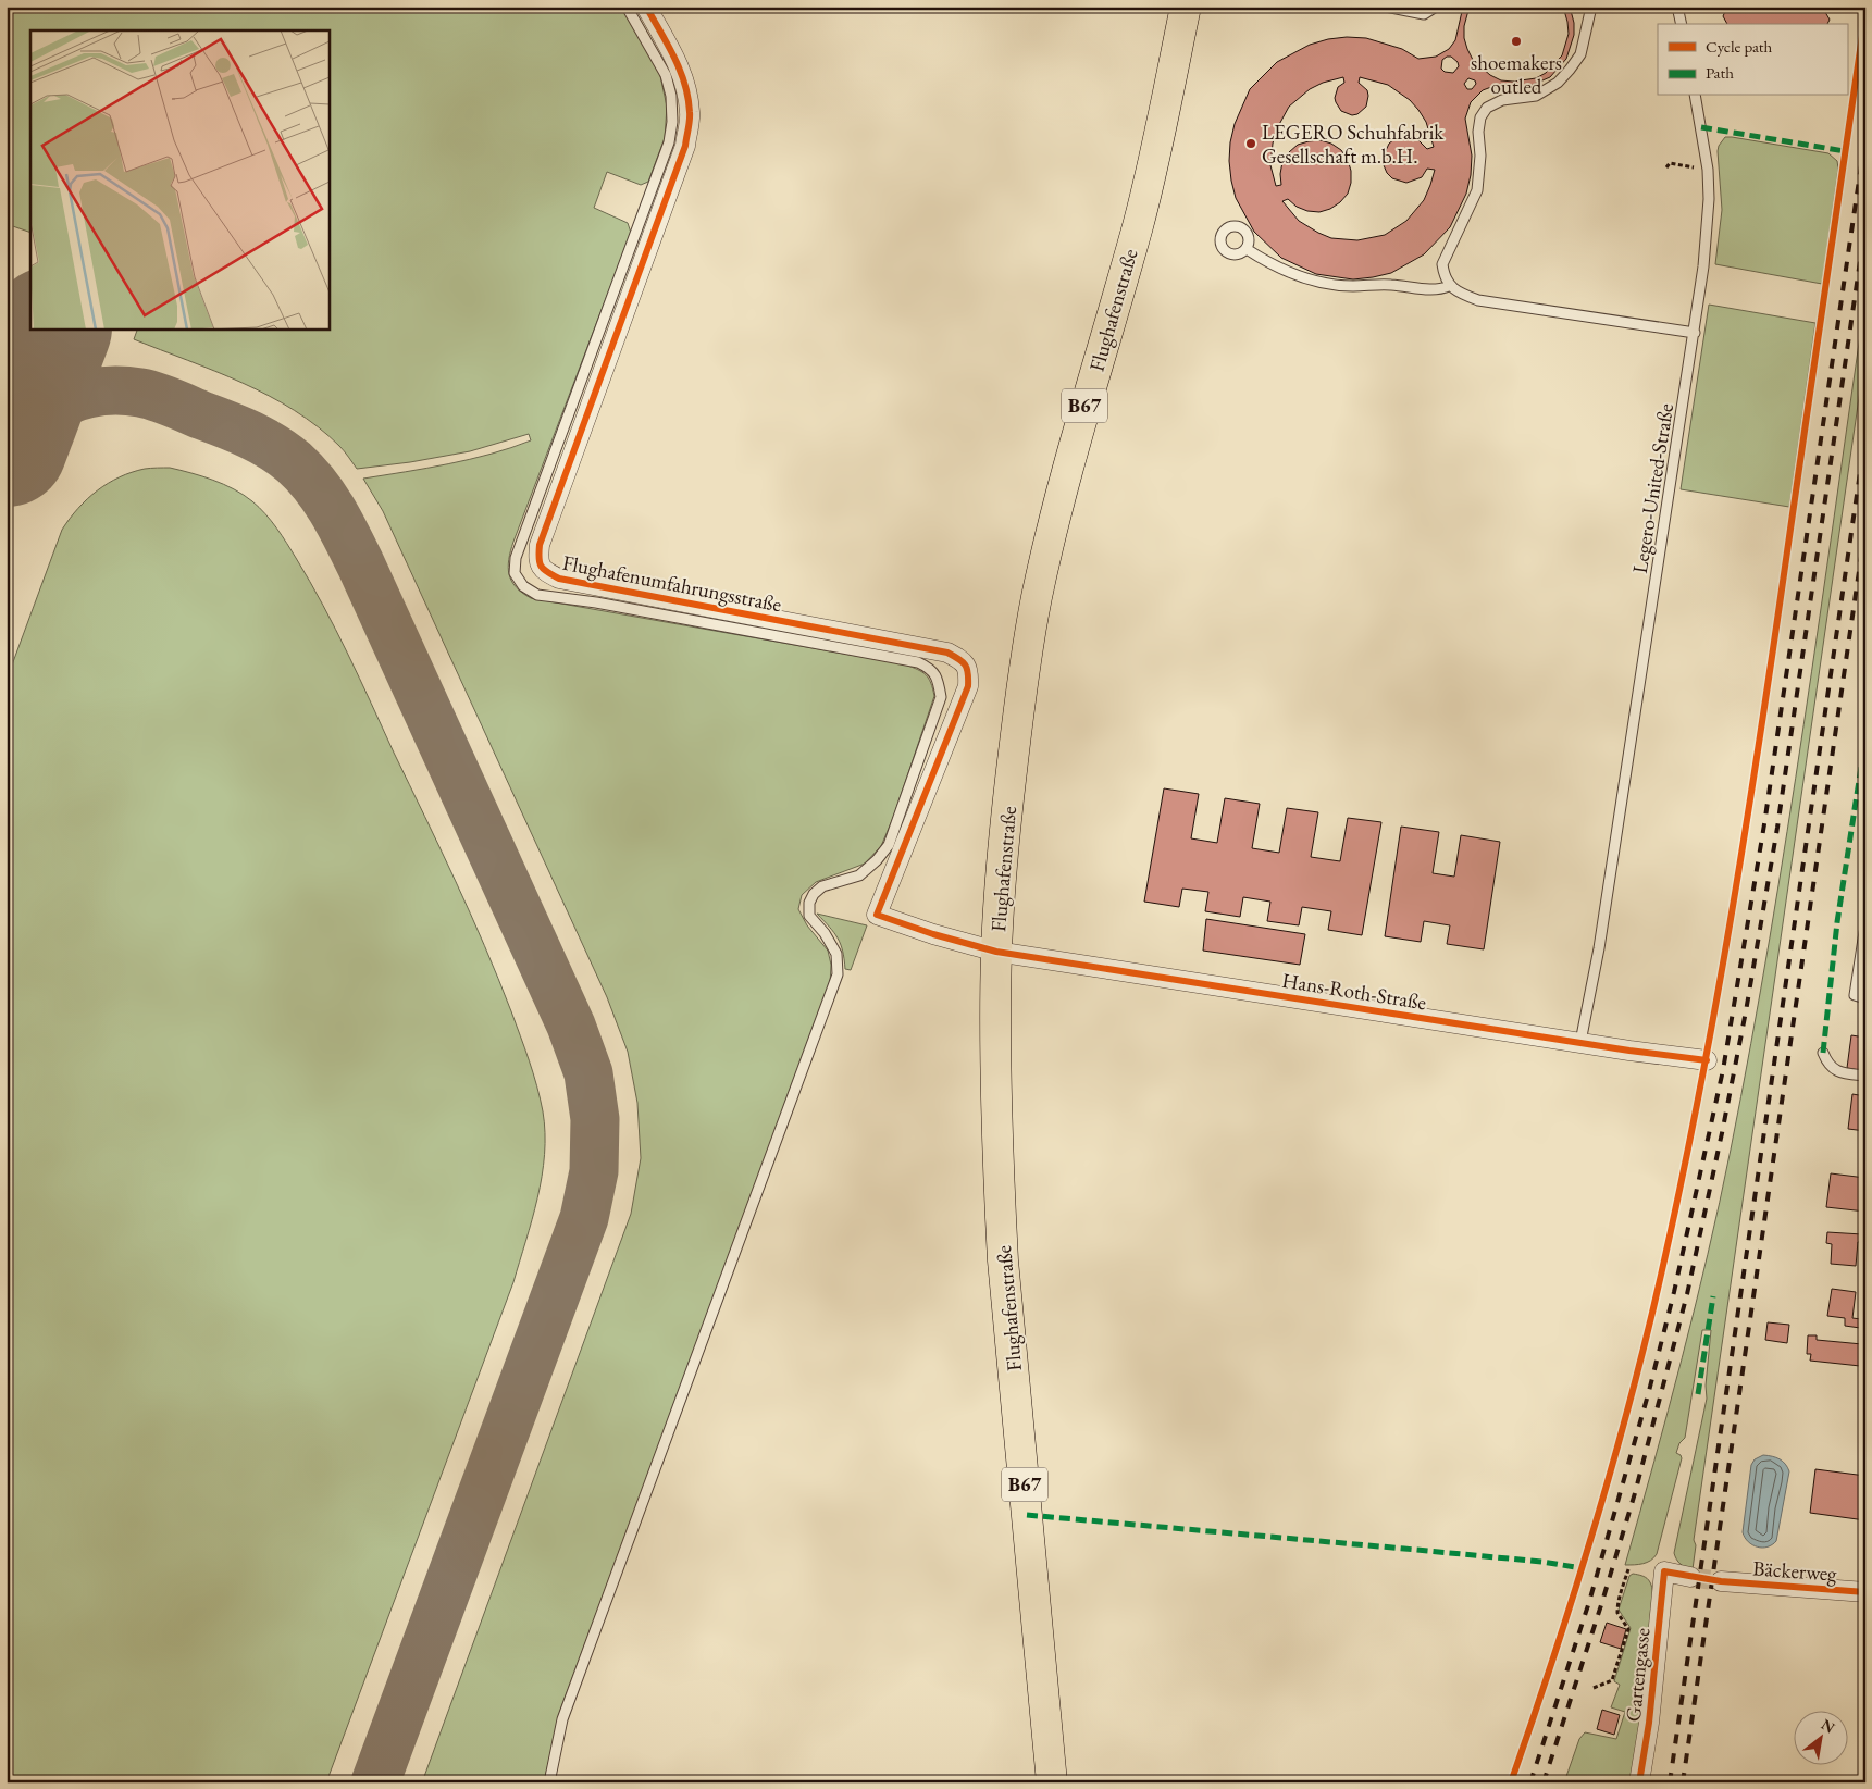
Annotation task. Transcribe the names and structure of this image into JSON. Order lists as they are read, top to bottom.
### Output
{
  "streets": {
    "main road": ["Flughafenstraße", "B67"],
    "street": [
      "Flughafenumfahrungsstraße",
      "Hans-Roth-Straße",
      "Bäckerweg",
      "Gartengasse"
    ],
    "lane": ["Legero-United-Straße"]
  },
  "crossings": [
    ["Flughafenstraße", "Flughafenumfahrungsstraße"],
    ["Flughafenstraße", "Hans-Roth-Straße"],
    ["Legero-United-Straße", "Hans-Roth-Straße"],
    ["Flughafenumfahrungsstraße", "Hans-Roth-Straße"]
  ],
  "places": ["shoemakers outled", "LEGERO Schuhfabrik Gesellschaft m.b.H."],
  "legend": ["Cycle path", "Path"],
  "north": "top right"
}
